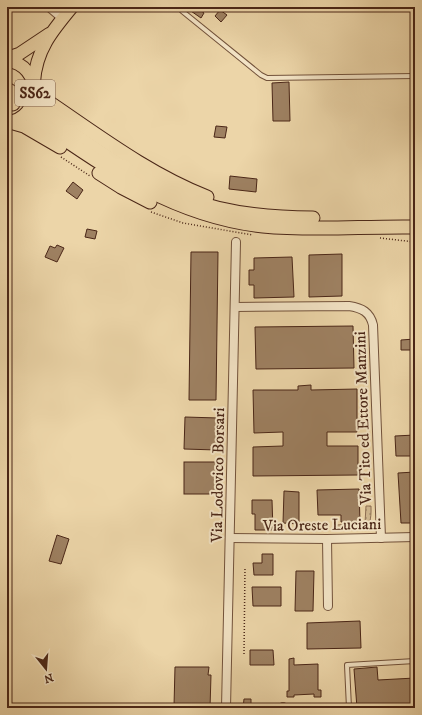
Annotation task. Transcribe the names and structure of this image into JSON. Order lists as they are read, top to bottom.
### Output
{
  "streets": {
    "main road": ["SS62"],
    "street": ["Via Tito ed Ettore Manzini", "Via Lodovico Borsari", "Via Oreste Luciani"]
  },
  "crossings": [
    ["Via Tito ed Ettore Manzini", "Via Lodovico Borsari"],
    ["Via Tito ed Ettore Manzini", "Via Oreste Luciani"],
    ["Via Lodovico Borsari", "Via Oreste Luciani"]
  ],
  "north": "bottom"
}
